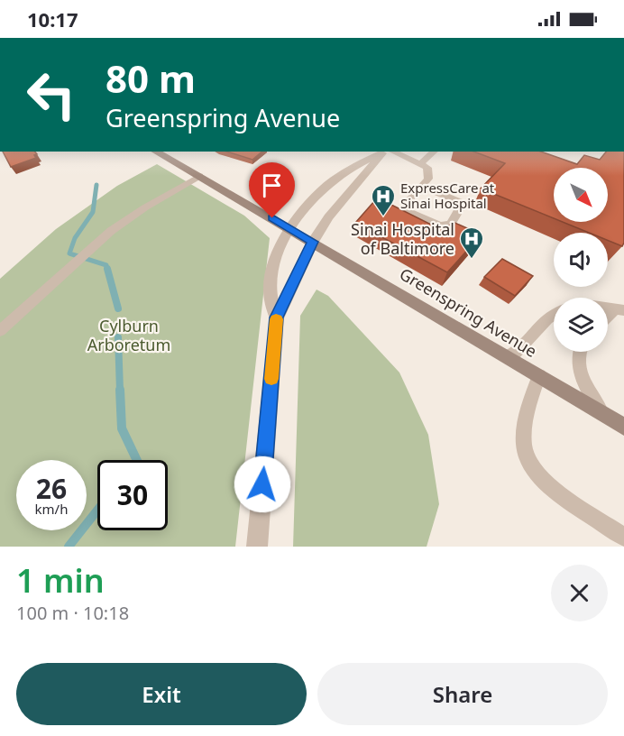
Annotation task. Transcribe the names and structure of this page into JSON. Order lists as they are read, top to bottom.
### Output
{
  "streets": {
    "main road": ["Greenspring Avenue"]
  },
  "parks": ["Cylburn Arboretum"],
  "places": {
    "hospital": ["ExpressCare at Sinai Hospital", "Sinai Hospital of Baltimore"]
  },
  "north": "bottom right",
  "page": {
    "status": "10:17",
    "turn": ["80 m", "Greenspring Avenue"],
    "speed": "26 km/h",
    "limit": "30",
    "heading": ["1 min", "100 m · 10:18"],
    "buttons": ["Exit", "Share"]
  }
}
